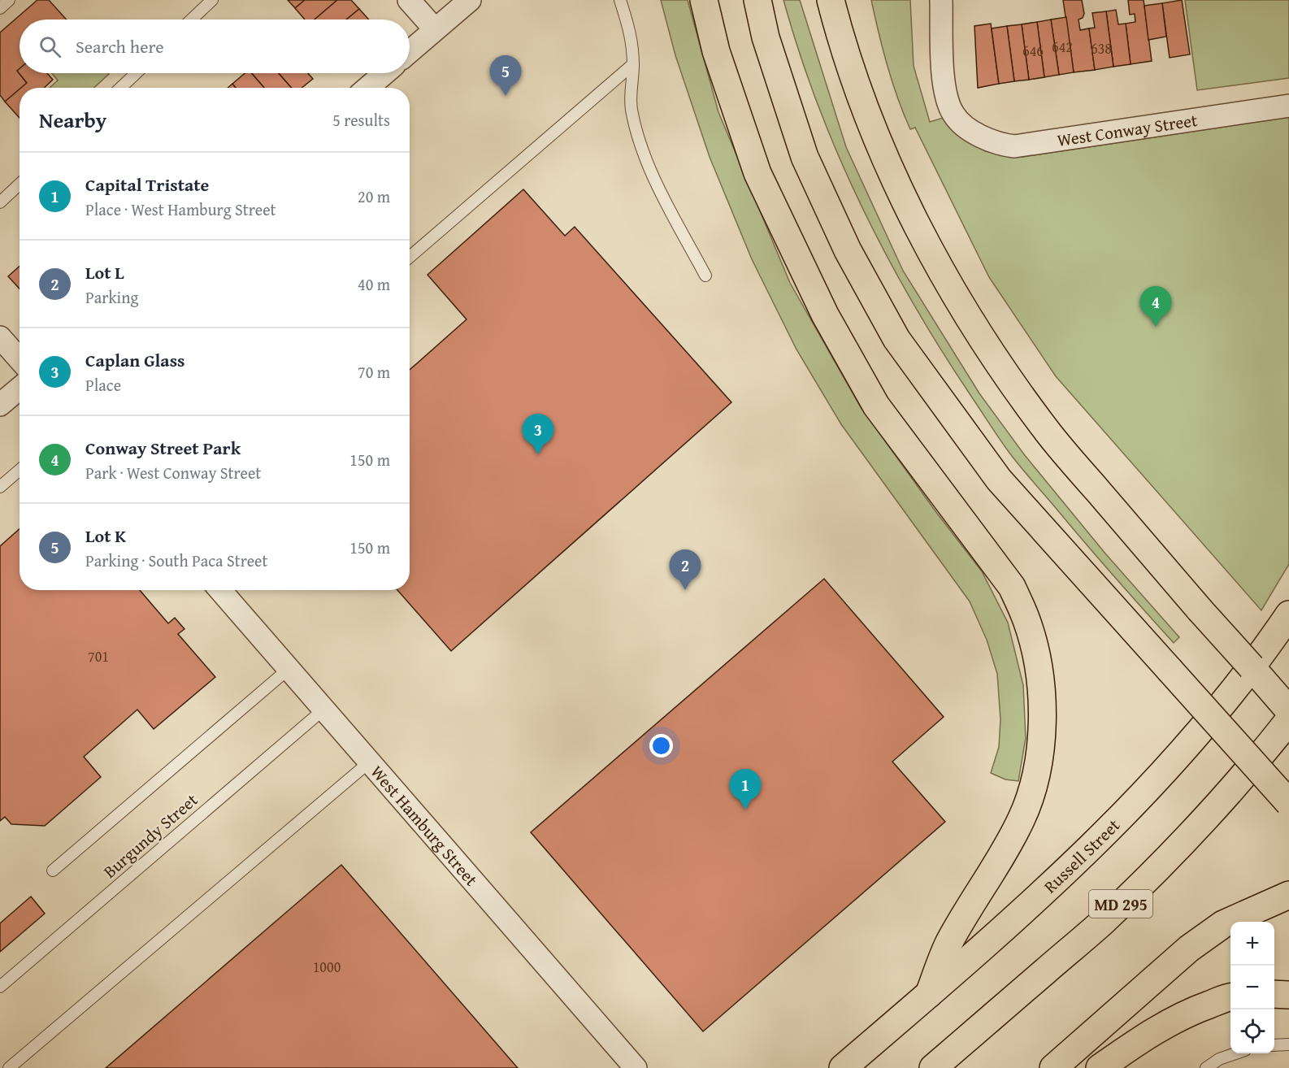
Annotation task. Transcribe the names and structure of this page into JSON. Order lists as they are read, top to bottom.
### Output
{
  "streets": {
    "main road": ["Russell Street", "MD 295"],
    "street": ["West Conway Street", "West Hamburg Street"],
    "lane": ["Burgundy Street"]
  },
  "crossings": [
    ["West Hamburg Street", "Burgundy Street"]
  ],
  "house_numbers": [
    "642",
    "638",
    "646",
    "701",
    "1000"
  ],
  "page": {
    "search": "Search here",
    "pins": [
      "5",
      "4",
      "3",
      "2",
      "1"
    ],
    "heading": ["Nearby", "5 results"],
    "list": [
      {
        "mark": "1",
        "name": "Capital Tristate",
        "note": "Place · West Hamburg Street",
        "value": "20 m"
      },
      {
        "mark": "2",
        "name": "Lot L",
        "note": "Parking",
        "value": "40 m"
      },
      {
        "mark": "3",
        "name": "Caplan Glass",
        "note": "Place",
        "value": "70 m"
      },
      {
        "mark": "4",
        "name": "Conway Street Park",
        "note": "Park · West Conway Street",
        "value": "150 m"
      },
      {
        "mark": "5",
        "name": "Lot K",
        "note": "Parking · South Paca Street",
        "value": "150 m"
      }
    ],
    "map_buttons": ["+", "−"]
  }
}
